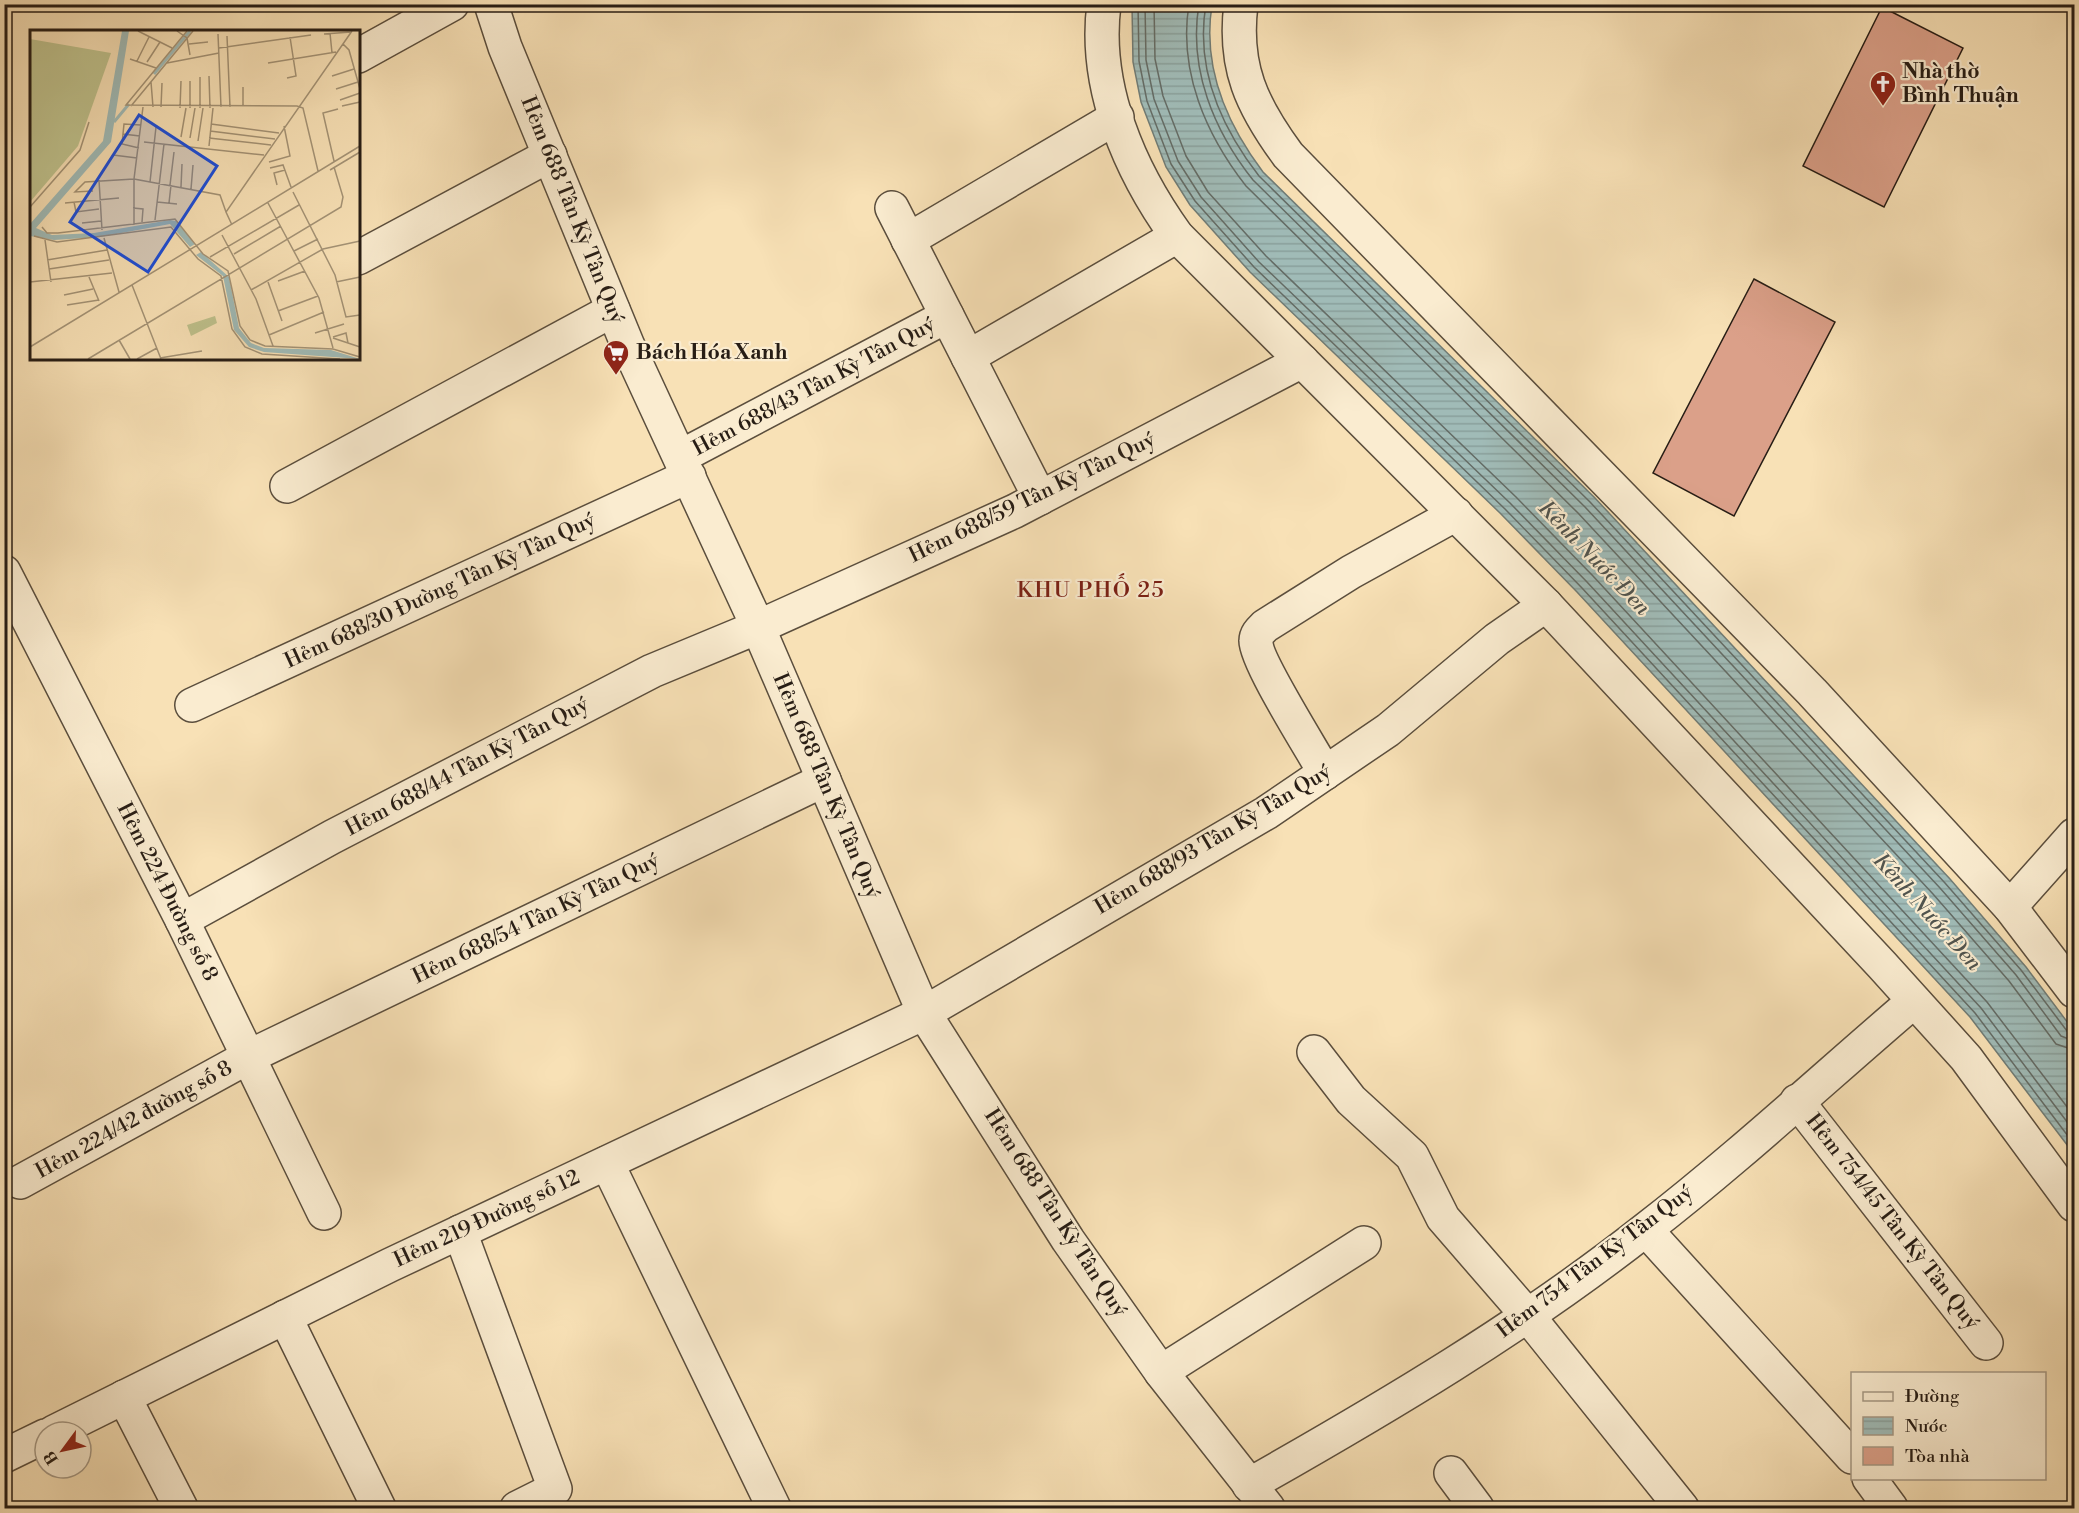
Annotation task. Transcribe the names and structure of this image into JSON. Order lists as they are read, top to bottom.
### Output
{
  "streets": {
    "street": [
      "Hẻm 688 Tân Kỳ Tân Quý",
      "Hẻm 688/43 Tân Kỳ Tân Quý",
      "Hẻm 688/59 Tân Kỳ Tân Quý",
      "Hẻm 688/30 Đường Tân Kỳ Tân Quý",
      "Hẻm 688/44 Tân Kỳ Tân Quý",
      "Hẻm 688/93 Tân Kỳ Tân Quý",
      "Hẻm 224 Đường số 8",
      "Hẻm 688/54 Tân Kỳ Tân Quý",
      "Hẻm 224/42 đường số 8",
      "Hẻm 219 Đường số 12",
      "Hẻm 754/45 Tân Kỳ Tân Quý",
      "Hẻm 754 Tân Kỳ Tân Quý"
    ]
  },
  "crossings": [
    ["Hẻm 688 Tân Kỳ Tân Quý", "Hẻm 688/43 Tân Kỳ Tân Quý"],
    ["Hẻm 688 Tân Kỳ Tân Quý", "Hẻm 688/59 Tân Kỳ Tân Quý"],
    ["Hẻm 688 Tân Kỳ Tân Quý", "Hẻm 688/30 Đường Tân Kỳ Tân Quý"],
    ["Hẻm 688 Tân Kỳ Tân Quý", "Hẻm 688/44 Tân Kỳ Tân Quý"],
    ["Hẻm 688 Tân Kỳ Tân Quý", "Hẻm 688/93 Tân Kỳ Tân Quý"],
    ["Hẻm 688 Tân Kỳ Tân Quý", "Hẻm 688/54 Tân Kỳ Tân Quý"],
    ["Hẻm 688 Tân Kỳ Tân Quý", "Hẻm 219 Đường số 12"],
    ["Hẻm 688 Tân Kỳ Tân Quý", "Hẻm 754 Tân Kỳ Tân Quý"],
    ["Hẻm 688/43 Tân Kỳ Tân Quý", "Hẻm 688/30 Đường Tân Kỳ Tân Quý"],
    ["Hẻm 688/59 Tân Kỳ Tân Quý", "Hẻm 688/44 Tân Kỳ Tân Quý"],
    ["Hẻm 688/44 Tân Kỳ Tân Quý", "Hẻm 224 Đường số 8"],
    ["Hẻm 688/93 Tân Kỳ Tân Quý", "Hẻm 219 Đường số 12"],
    ["Hẻm 224 Đường số 8", "Hẻm 688/54 Tân Kỳ Tân Quý"],
    ["Hẻm 224 Đường số 8", "Hẻm 224/42 đường số 8"],
    ["Hẻm 688/54 Tân Kỳ Tân Quý", "Hẻm 224/42 đường số 8"],
    ["Hẻm 754/45 Tân Kỳ Tân Quý", "Hẻm 754 Tân Kỳ Tân Quý"]
  ],
  "districts": ["KHU PHỐ 25"],
  "water": ["Kênh Nước Đen"],
  "places": {
    "church": ["Nhà thờ Bình Thuận"],
    "supermarket": ["Bách Hóa Xanh"]
  },
  "legend": ["Đường", "Nước", "Tòa nhà"],
  "north": "bottom left"
}
